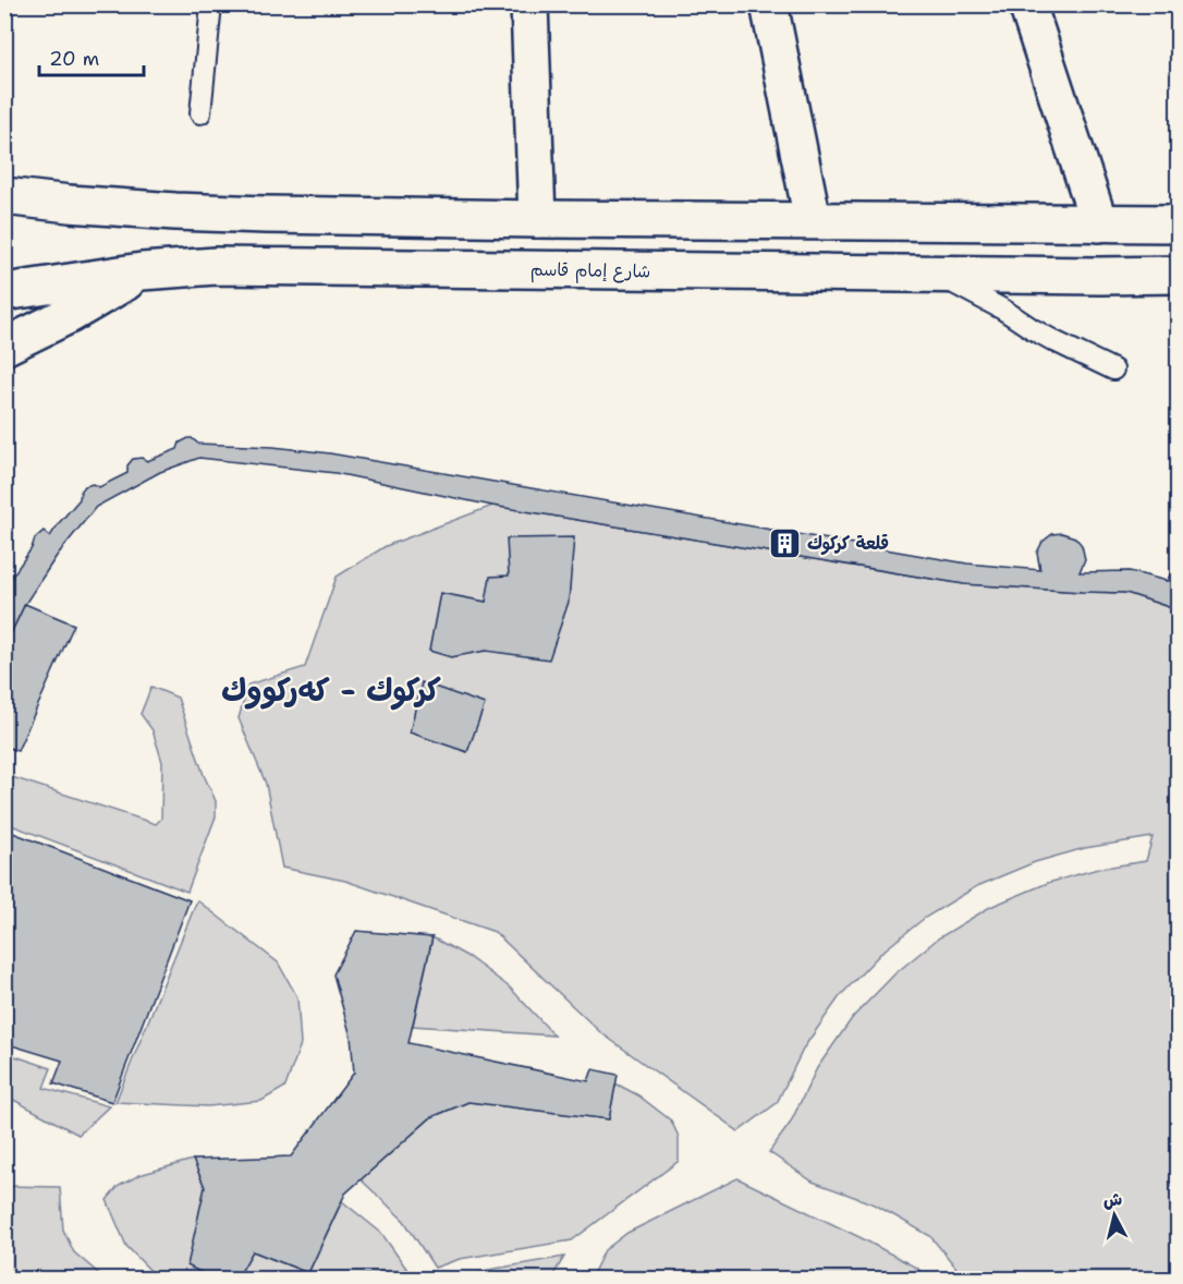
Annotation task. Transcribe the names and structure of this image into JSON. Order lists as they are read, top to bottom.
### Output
{
  "streets": {
    "main road": ["شارع إمام قاسم"]
  },
  "districts": ["كركوك - کەرکووك"],
  "places": {
    "building": ["قلعة كركوك"]
  },
  "scale_bar": "20 m",
  "north": "top"
}
